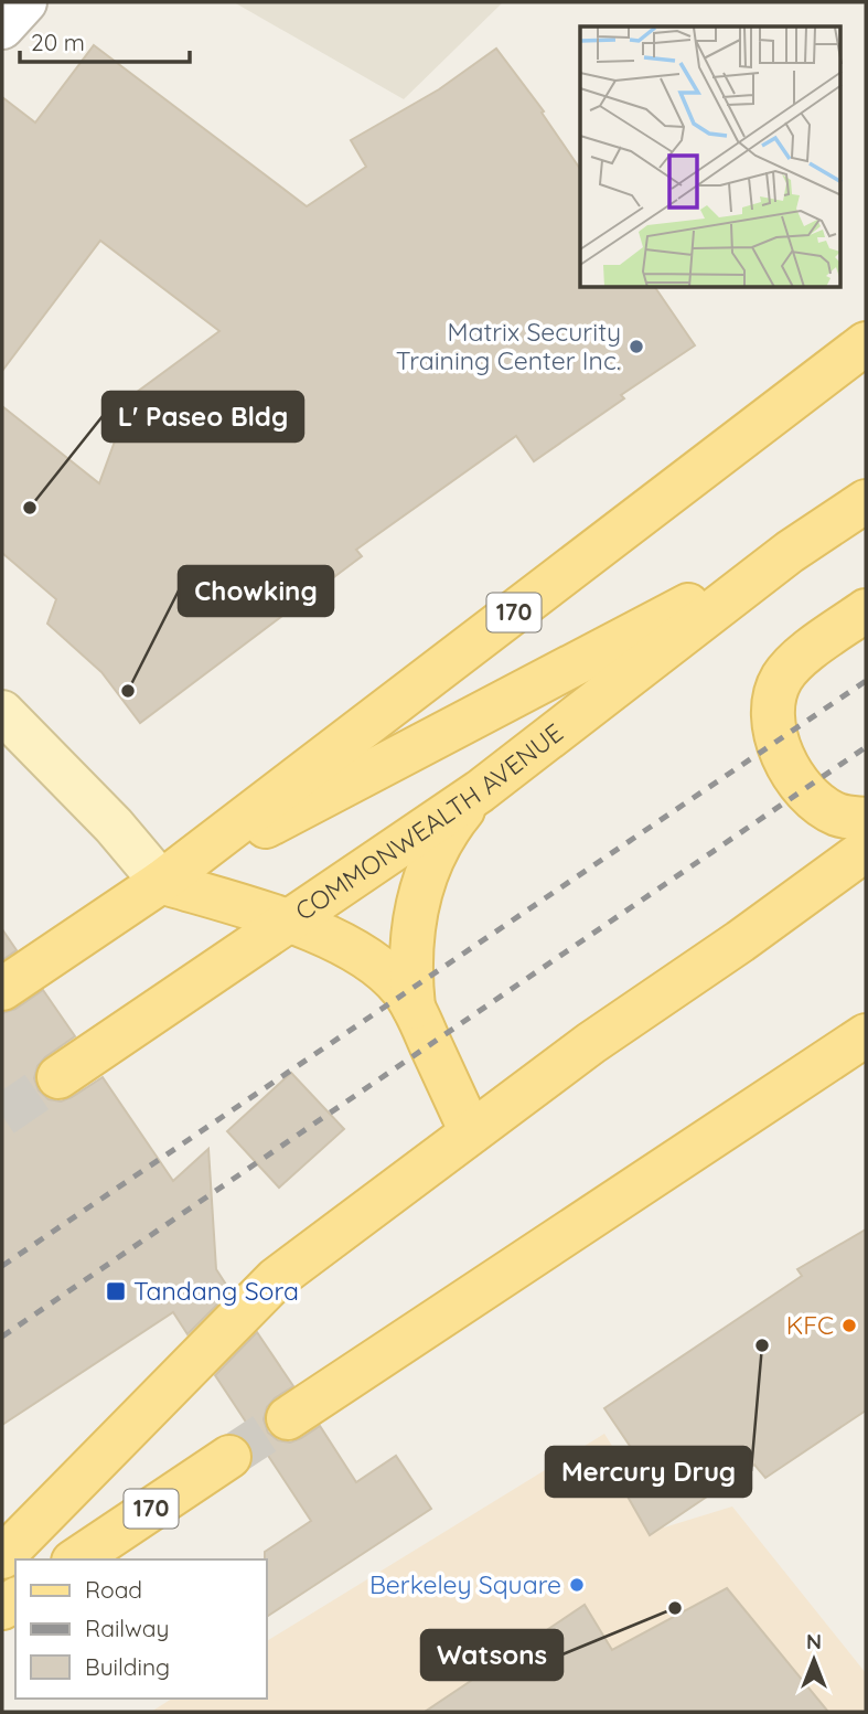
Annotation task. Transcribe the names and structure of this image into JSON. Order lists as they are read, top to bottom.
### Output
{
  "streets": {
    "main road": ["170", "COMMONWEALTH AVENUE"]
  },
  "places": {
    "other": [
      "Matrix Security Training Center Inc.",
      "L' Paseo Bldg",
      "Chowking",
      "KFC",
      "Mercury Drug",
      "Berkeley Square",
      "Watsons"
    ],
    "transit": ["Tandang Sora"]
  },
  "legend": ["Road", "Railway", "Building"],
  "scale_bar": "20 m",
  "north": "top"
}
